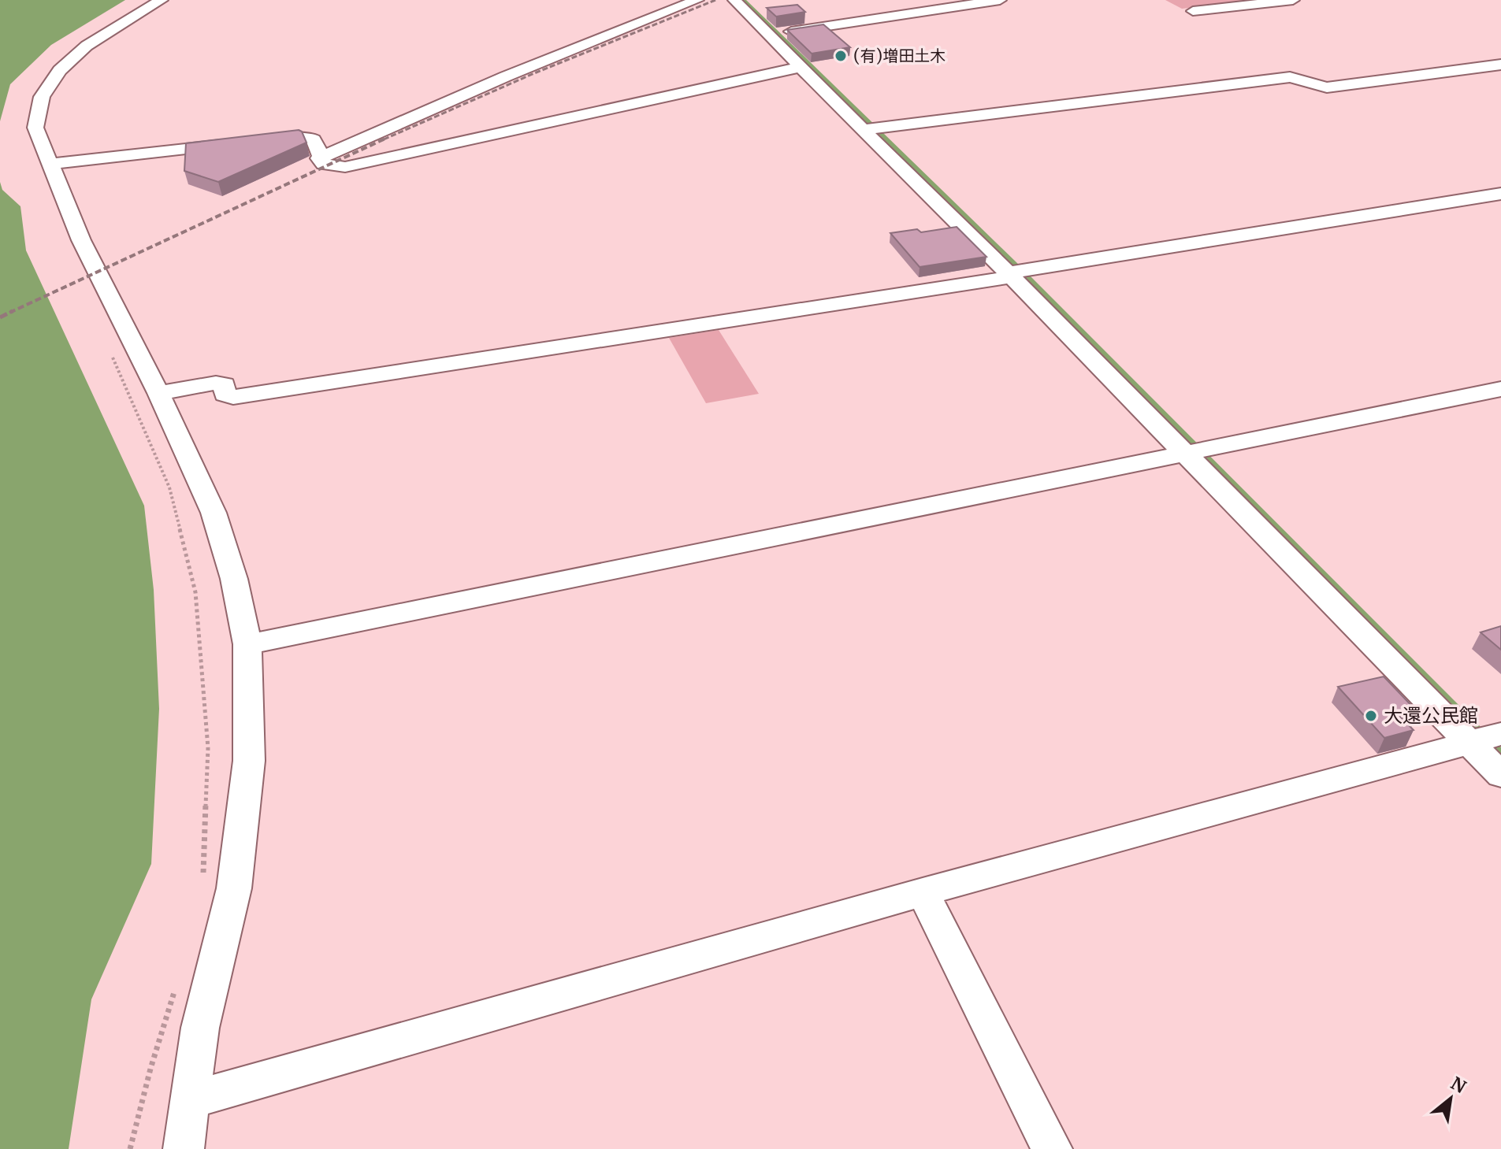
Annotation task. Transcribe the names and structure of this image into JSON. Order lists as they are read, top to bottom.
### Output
{
  "places": ["(有)増田土木", "大還公民館"],
  "north": "top right"
}
